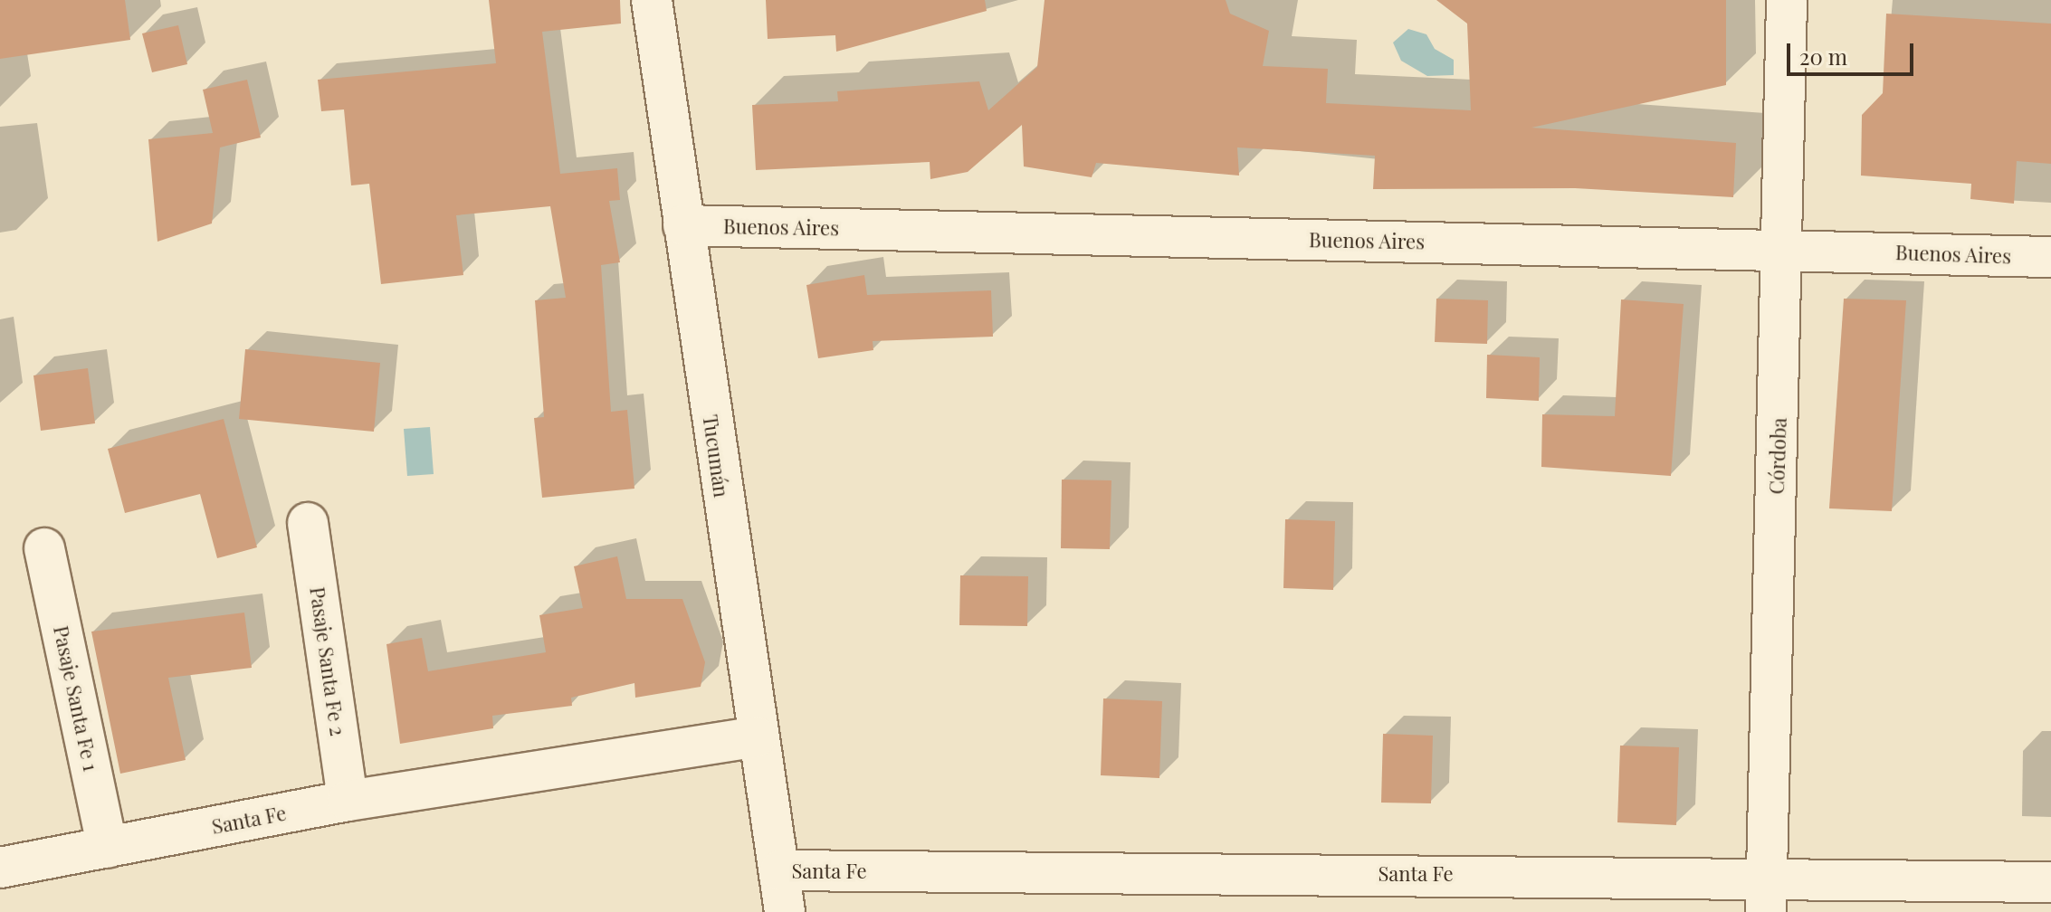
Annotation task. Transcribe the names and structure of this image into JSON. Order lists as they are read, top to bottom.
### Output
{
  "streets": {
    "street": [
      "Buenos Aires",
      "Tucumán",
      "Córdoba",
      "Pasaje Santa Fe 2",
      "Pasaje Santa Fe 1",
      "Santa Fe"
    ]
  },
  "crossings": [
    ["Buenos Aires", "Tucumán"],
    ["Buenos Aires", "Córdoba"],
    ["Tucumán", "Santa Fe"],
    ["Córdoba", "Santa Fe"],
    ["Pasaje Santa Fe 2", "Santa Fe"],
    ["Pasaje Santa Fe 1", "Santa Fe"]
  ],
  "scale_bar": "20 m"
}
